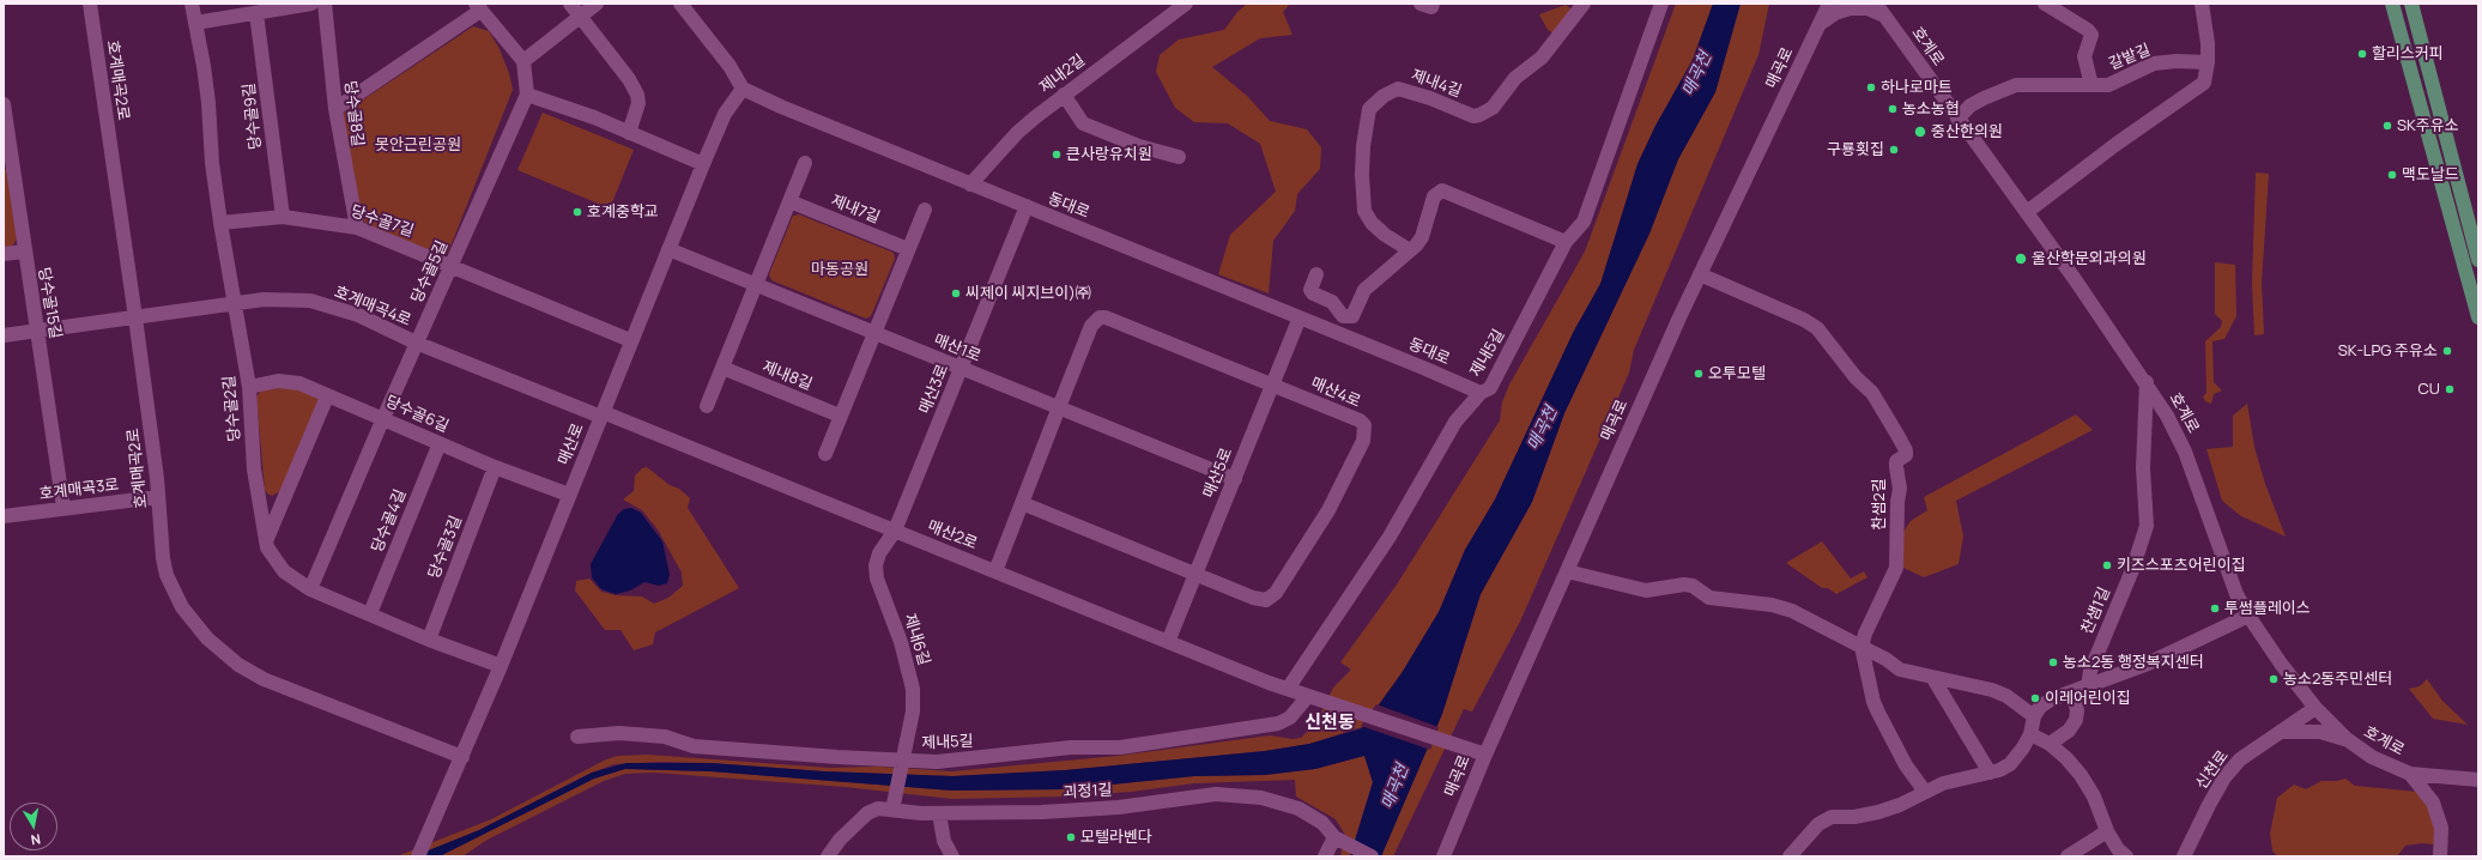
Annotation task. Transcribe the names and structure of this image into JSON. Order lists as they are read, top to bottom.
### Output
{
  "streets": {
    "street": [
      "호계로",
      "갈밭길",
      "매곡로",
      "제내2길",
      "호계매곡2로",
      "제내4길",
      "당수골8길",
      "당수골9길",
      "동대로",
      "제내7길",
      "당수골7길",
      "당수골5길",
      "당수골15길",
      "호계매곡4로",
      "매산1로",
      "제내5길",
      "제내8길",
      "매산3로",
      "매산4로",
      "당수골2길",
      "당수골6길",
      "매산로",
      "매산5로",
      "호계매곡3로",
      "찬샘2길",
      "당수골4길",
      "매산2로",
      "당수골3길",
      "찬샘1길",
      "제내6길",
      "신천로",
      "괴정1길"
    ]
  },
  "crossings": [
    ["호계로", "갈밭길"],
    ["호계로", "찬샘1길"],
    ["호계로", "신천로"],
    ["매곡로", "찬샘2길"],
    ["매곡로", "매산2로"],
    ["제내2길", "동대로"],
    ["호계매곡2로", "호계매곡4로"],
    ["호계매곡2로", "매산로"],
    ["호계매곡2로", "호계매곡3로"],
    ["당수골8길", "당수골7길"],
    ["당수골9길", "당수골7길"],
    ["동대로", "제내5길"],
    ["동대로", "매산3로"],
    ["동대로", "매산로"],
    ["동대로", "매산5로"],
    ["당수골7길", "당수골5길"],
    ["당수골7길", "당수골2길"],
    ["당수골7길", "매산로"],
    ["당수골5길", "호계매곡4로"],
    ["당수골5길", "당수골2길"],
    ["당수골5길", "당수골6길"],
    ["당수골15길", "호계매곡4로"],
    ["당수골15길", "호계매곡3로"],
    ["호계매곡4로", "당수골2길"],
    ["호계매곡4로", "매산로"],
    ["호계매곡4로", "매산2로"],
    ["매산1로", "매산3로"],
    ["매산1로", "매산4로"],
    ["매산1로", "매산로"],
    ["매산1로", "매산5로"],
    ["제내5길", "매산2로"],
    ["제내5길", "제내6길"],
    ["매산3로", "매산2로"],
    ["매산3로", "제내6길"],
    ["매산4로", "매산5로"],
    ["매산4로", "매산2로"],
    ["당수골2길", "당수골6길"],
    ["당수골2길", "매산로"],
    ["당수골2길", "당수골4길"],
    ["당수골2길", "당수골3길"],
    ["당수골6길", "매산로"],
    ["당수골6길", "당수골4길"],
    ["당수골6길", "당수골3길"],
    ["매산로", "매산2로"],
    ["매산5로", "매산2로"],
    ["매산2로", "제내6길"],
    ["제내6길", "괴정1길"]
  ],
  "districts": ["신천동"],
  "water": ["매곡천"],
  "parks": ["못안근린공원", "마동공원"],
  "places": [
    "할리스커피",
    "하나로마트",
    "농소농협",
    "SK주유소",
    "중산한의원",
    "구룡횟집",
    "큰사랑유치원",
    "맥도날드",
    "호계중학교",
    "울산학문외과의원",
    "씨제이 씨지브이)㈜",
    "SK-LPG 주유소",
    "오투모텔",
    "CU",
    "키즈스포츠어린이집",
    "투썸플레이스",
    "농소2동 행정복지센터",
    "농소2동주민센터",
    "이레어린이집",
    "모텔라벤다"
  ],
  "north": "bottom"
}
